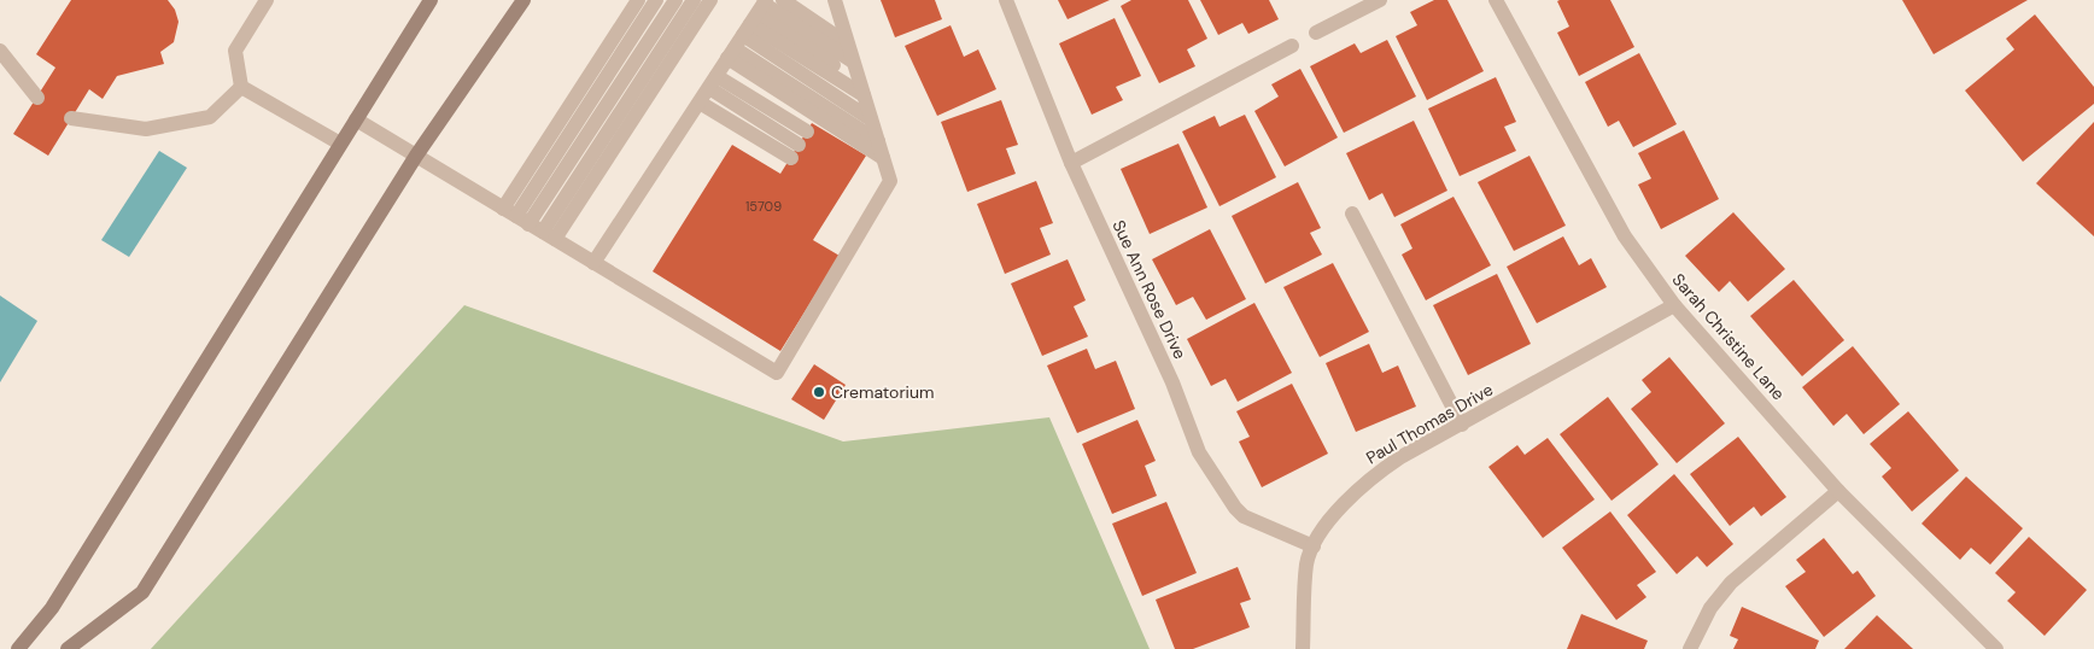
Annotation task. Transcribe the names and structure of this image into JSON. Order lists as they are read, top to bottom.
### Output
{
  "streets": {
    "street": ["Sue Ann Rose Drive", "Sarah Christine Lane", "Paul Thomas Drive"]
  },
  "crossings": [
    ["Sue Ann Rose Drive", "Paul Thomas Drive"],
    ["Sarah Christine Lane", "Paul Thomas Drive"]
  ],
  "places": ["Crematorium"],
  "house_numbers": ["15709"]
}
